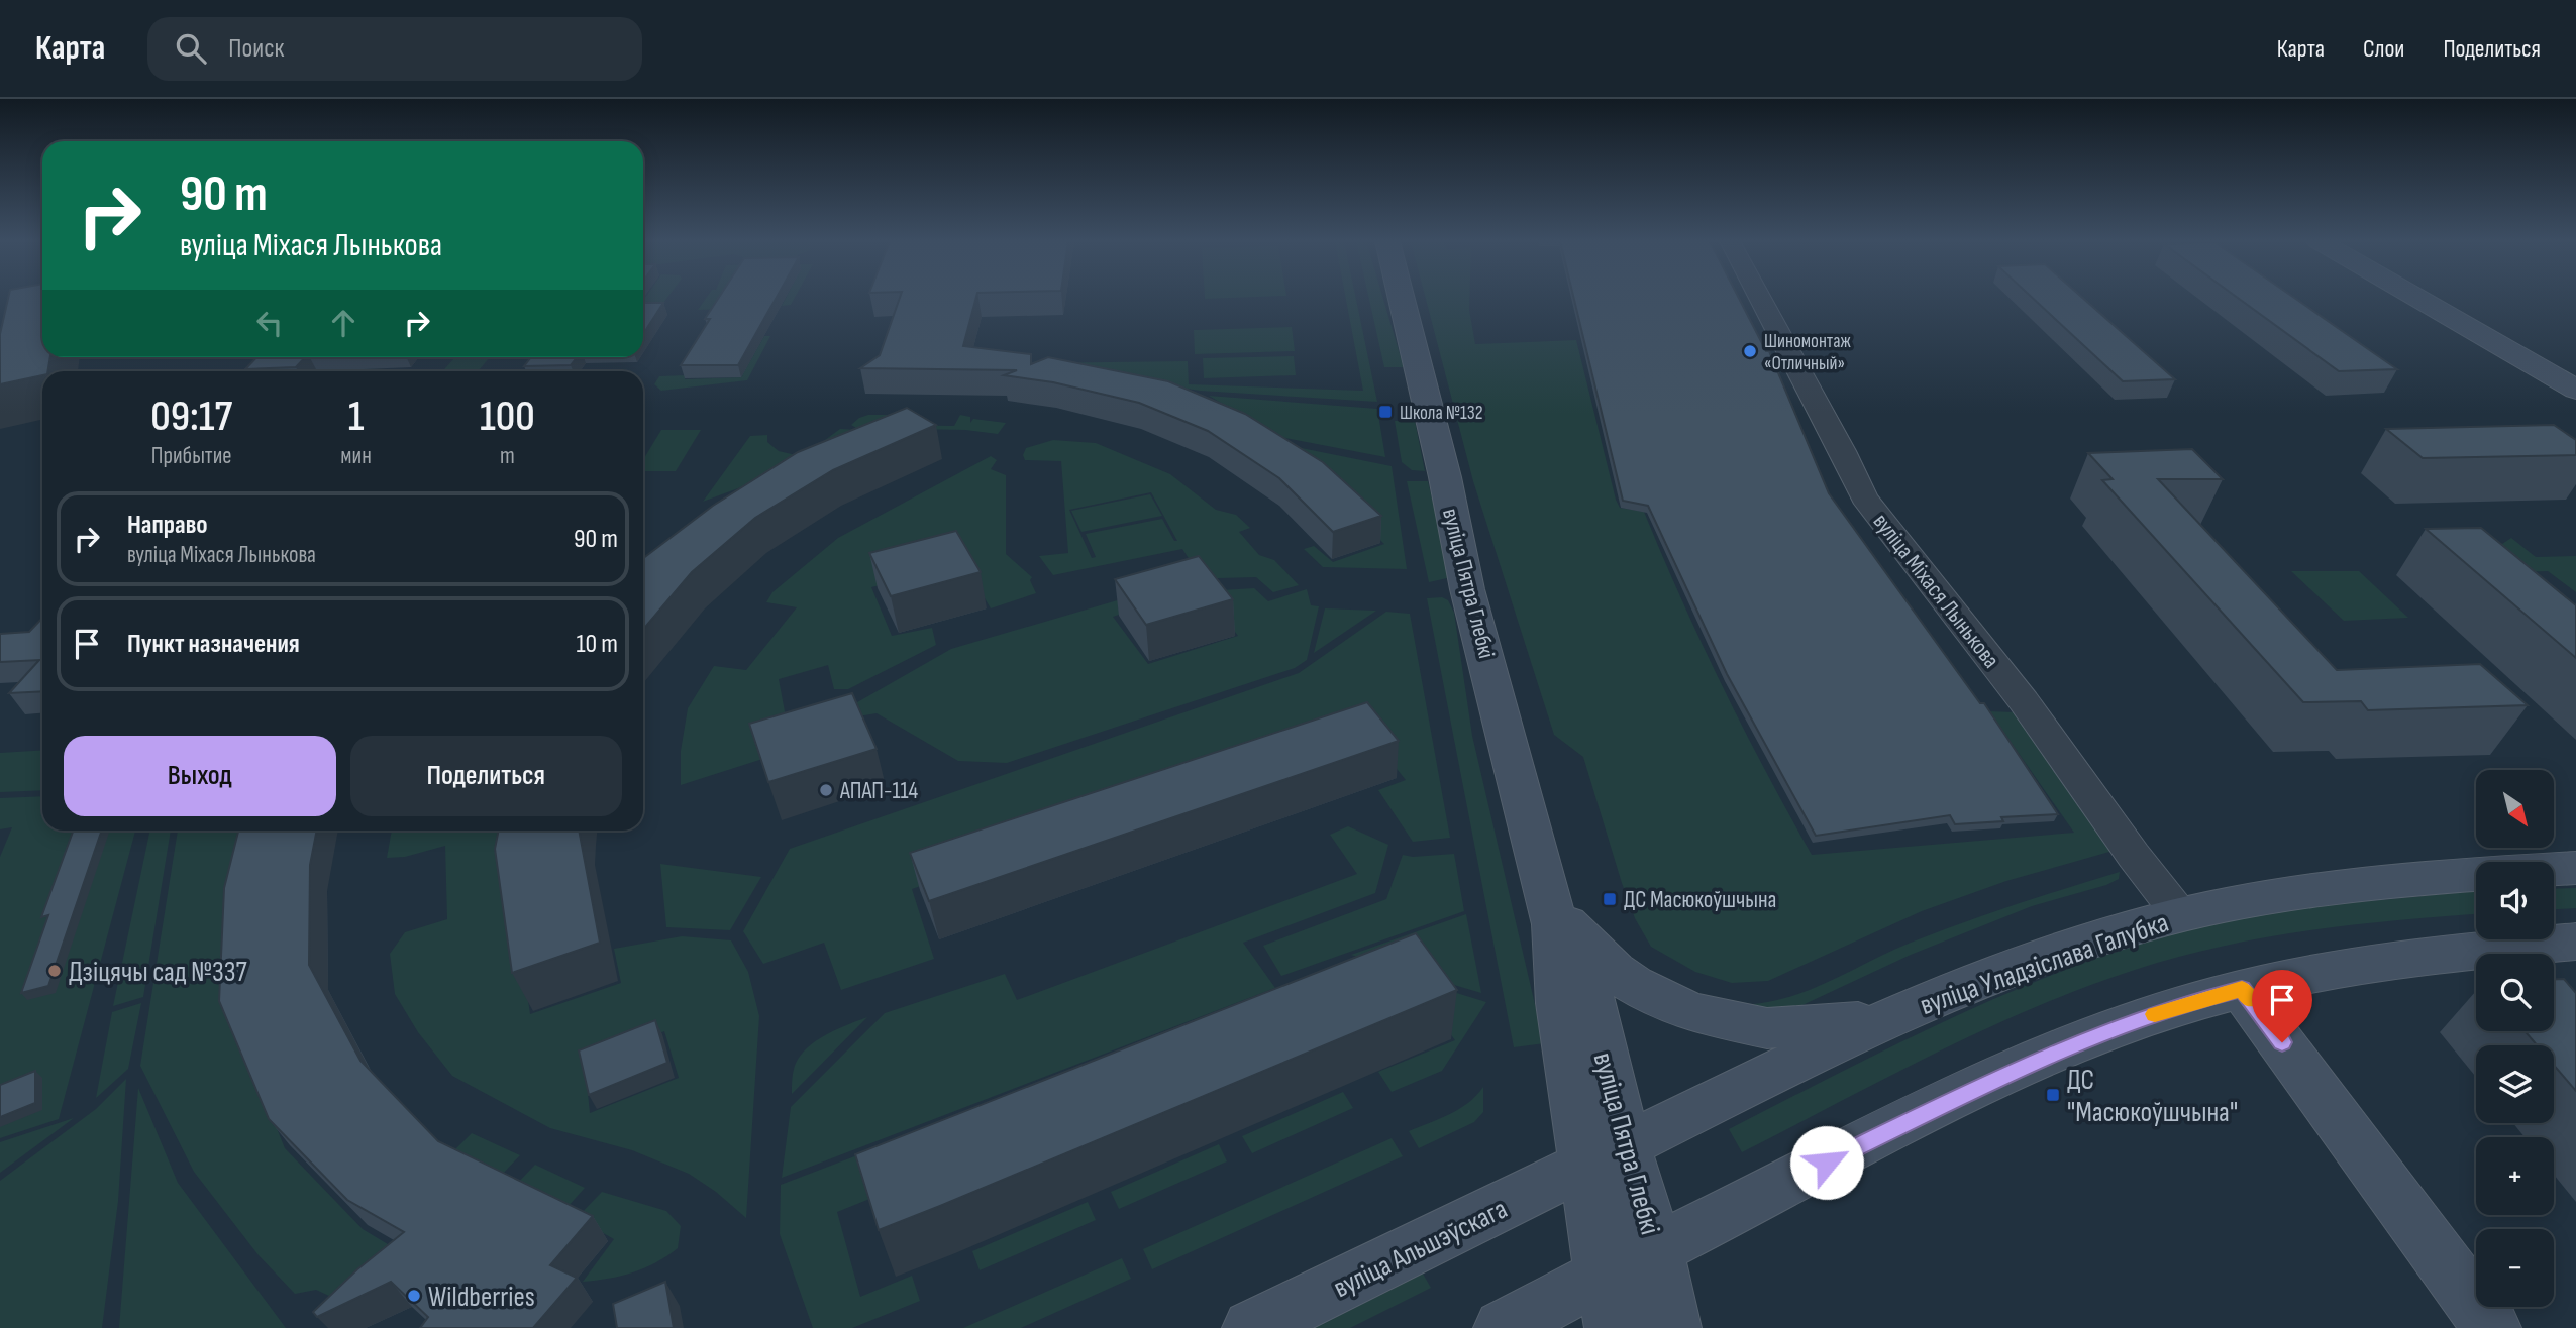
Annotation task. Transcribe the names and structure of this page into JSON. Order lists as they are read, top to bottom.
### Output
{
  "streets": {
    "main road": ["вуліца Пятра Глебкі", "вуліца Уладзіслава Галубка", "вуліца Альшэўскага"],
    "street": ["вуліца Міхася Лынькова"]
  },
  "crossings": [
    ["вуліца Пятра Глебкі", "вуліца Уладзіслава Галубка"],
    ["вуліца Пятра Глебкі", "вуліца Альшэўскага"],
    ["вуліца Міхася Лынькова", "вуліца Уладзіслава Галубка"],
    ["вуліца Уладзіслава Галубка", "вуліца Альшэўскага"]
  ],
  "places": {
    "other": [
      "Шиномонтаж «Отличный»",
      "АПАП-114",
      "Дзіцячы сад №337",
      "Wildberries"
    ],
    "transit": ["Школа №132", "ДС Масюкоўшчына", "ДС \"Масюкоўшчына\""]
  },
  "north": "bottom right",
  "page": {
    "header": "Карта",
    "search": "Поиск",
    "nav": ["Карта", "Слои", "Поделиться"],
    "turn": ["90 m", "вуліца Міхася Лынькова"],
    "eta": [
      "09:17",
      "Прибытие",
      "1",
      "мин",
      "100",
      "m"
    ],
    "list": [
      {
        "name": "Направо",
        "note": "вуліца Міхася Лынькова",
        "value": "90 m"
      },
      {
        "name": "Пункт назначения",
        "value": "10 m"
      }
    ],
    "buttons": ["Выход", "Поделиться"],
    "map_buttons": ["+", "−"]
  }
}
